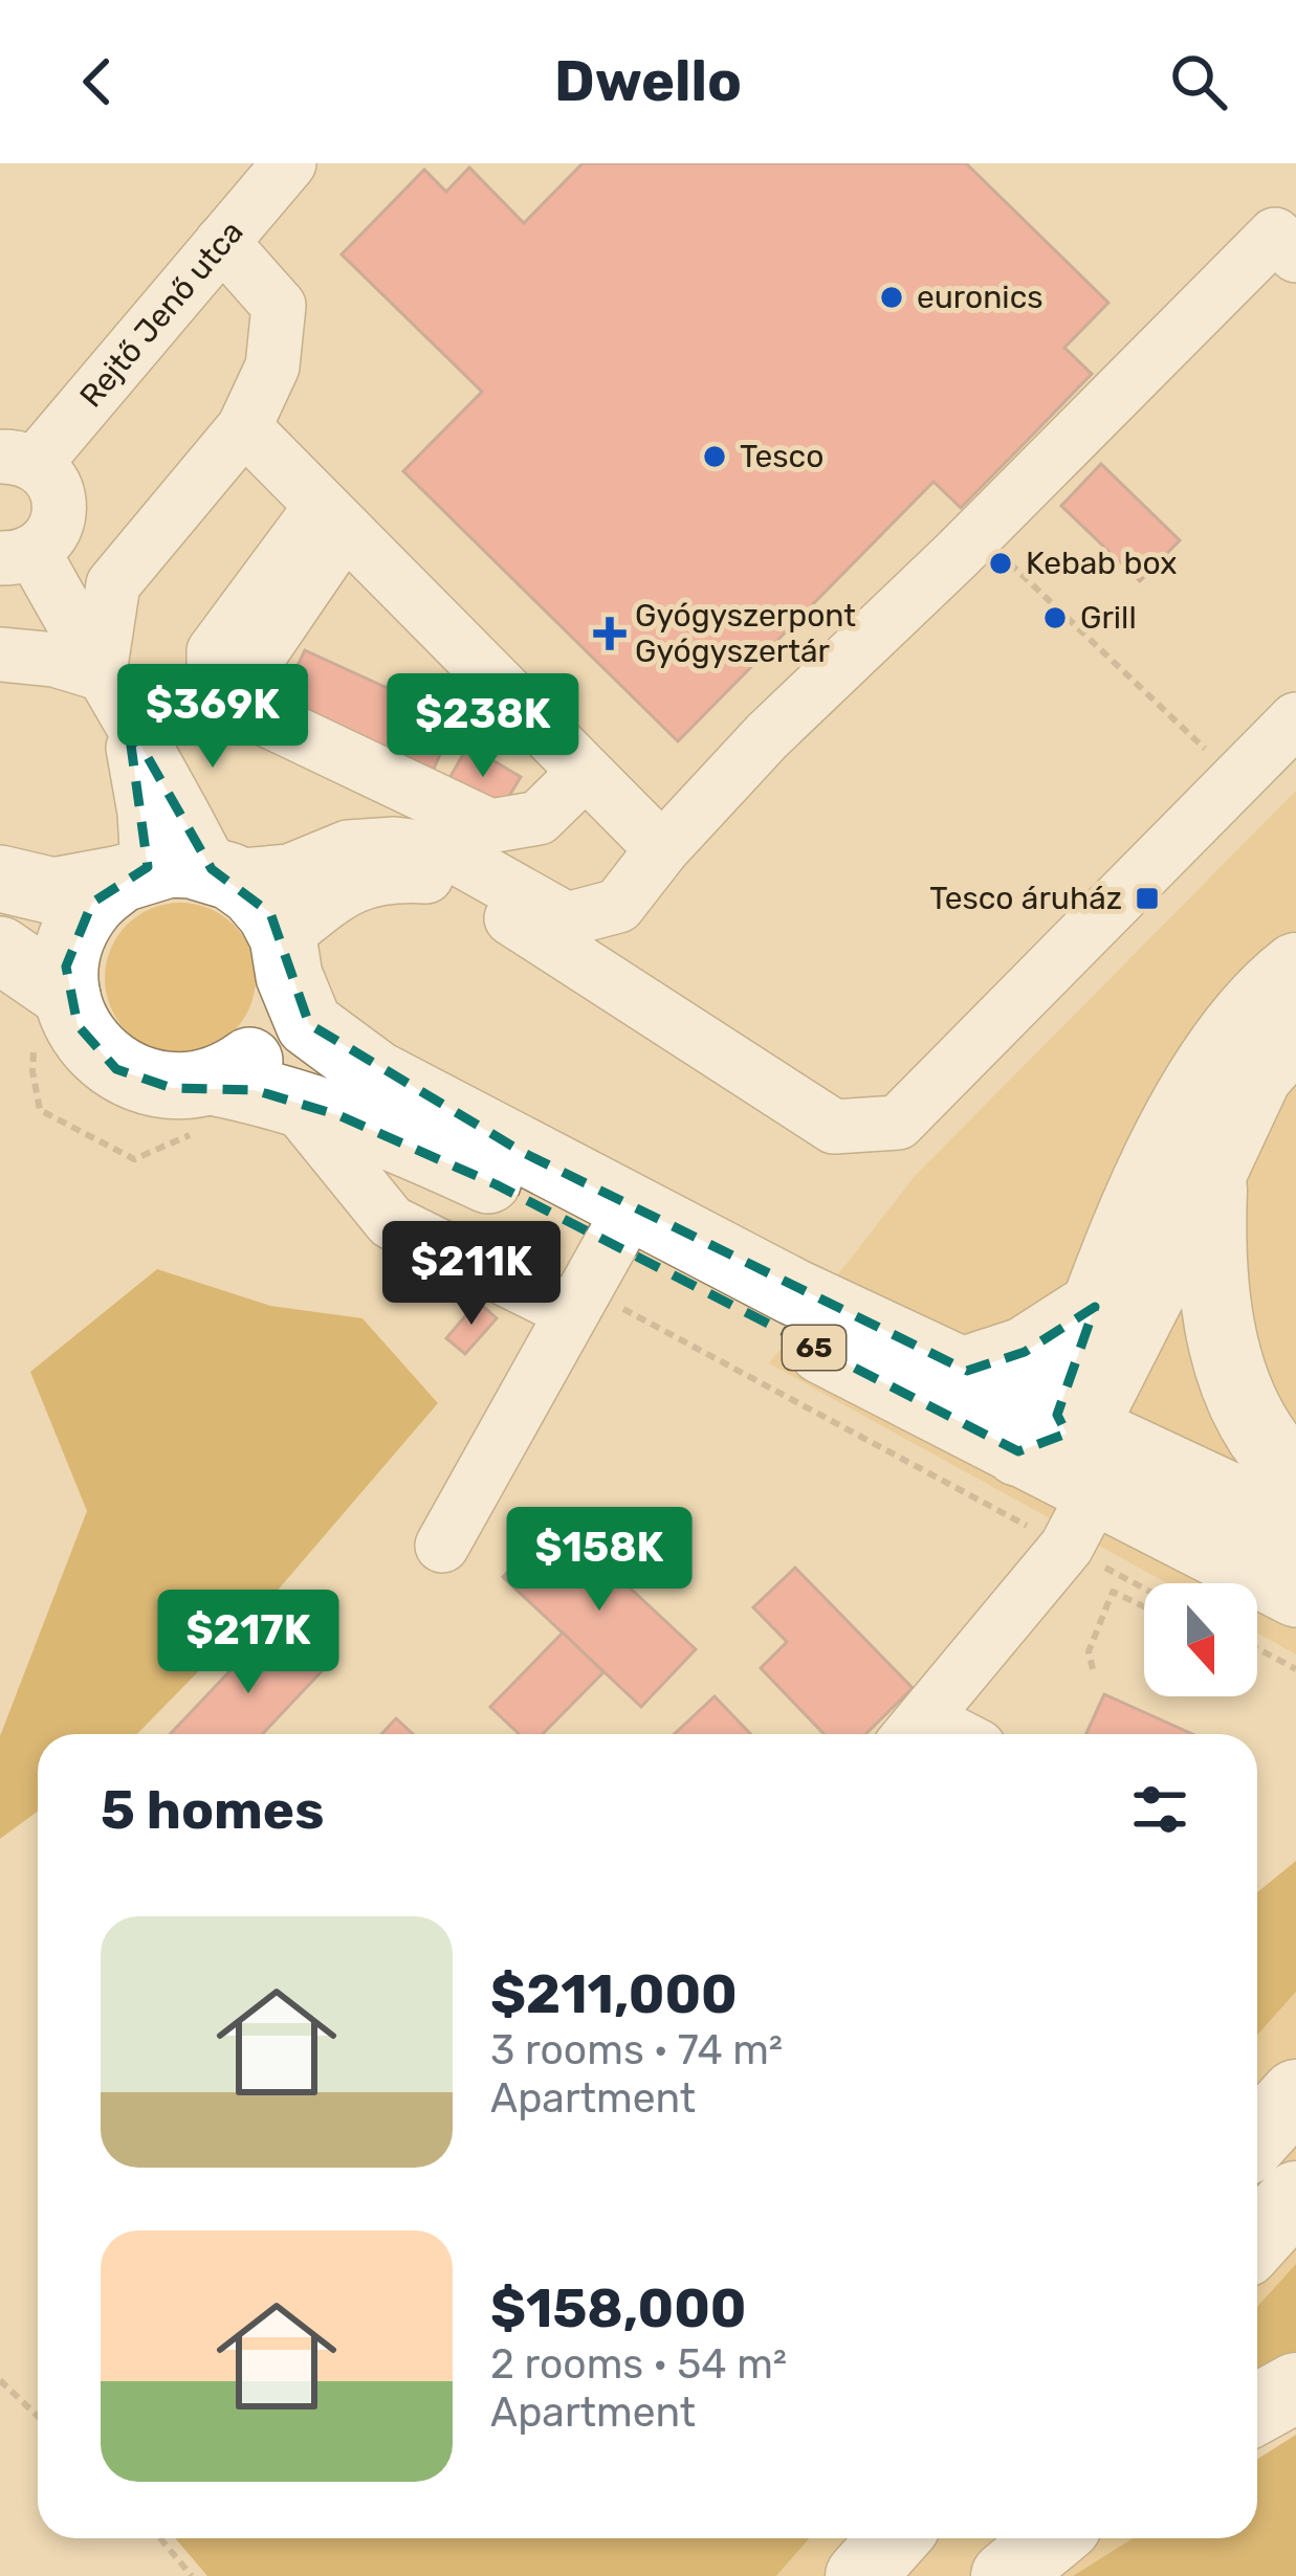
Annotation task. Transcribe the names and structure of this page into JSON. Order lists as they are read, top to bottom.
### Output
{
  "streets": {
    "main road": ["65"],
    "street": ["Rejtő Jenő utca"]
  },
  "places": {
    "other": [
      "euronics",
      "Tesco",
      "Kebab box",
      "Grill"
    ],
    "health": ["Gyógyszerpont Gyógyszertár"],
    "transit": ["Tesco áruház"]
  },
  "north": "bottom",
  "page": {
    "header": "Dwello",
    "price": [
      "$369K",
      "$238K",
      "$211K",
      "$158K",
      "$217K"
    ],
    "heading": "5 homes",
    "list": [
      {
        "name": "$211,000",
        "note": "3 rooms · 74 m² · Apartment"
      },
      {
        "name": "$158,000",
        "note": "2 rooms · 54 m² · Apartment"
      }
    ]
  }
}
